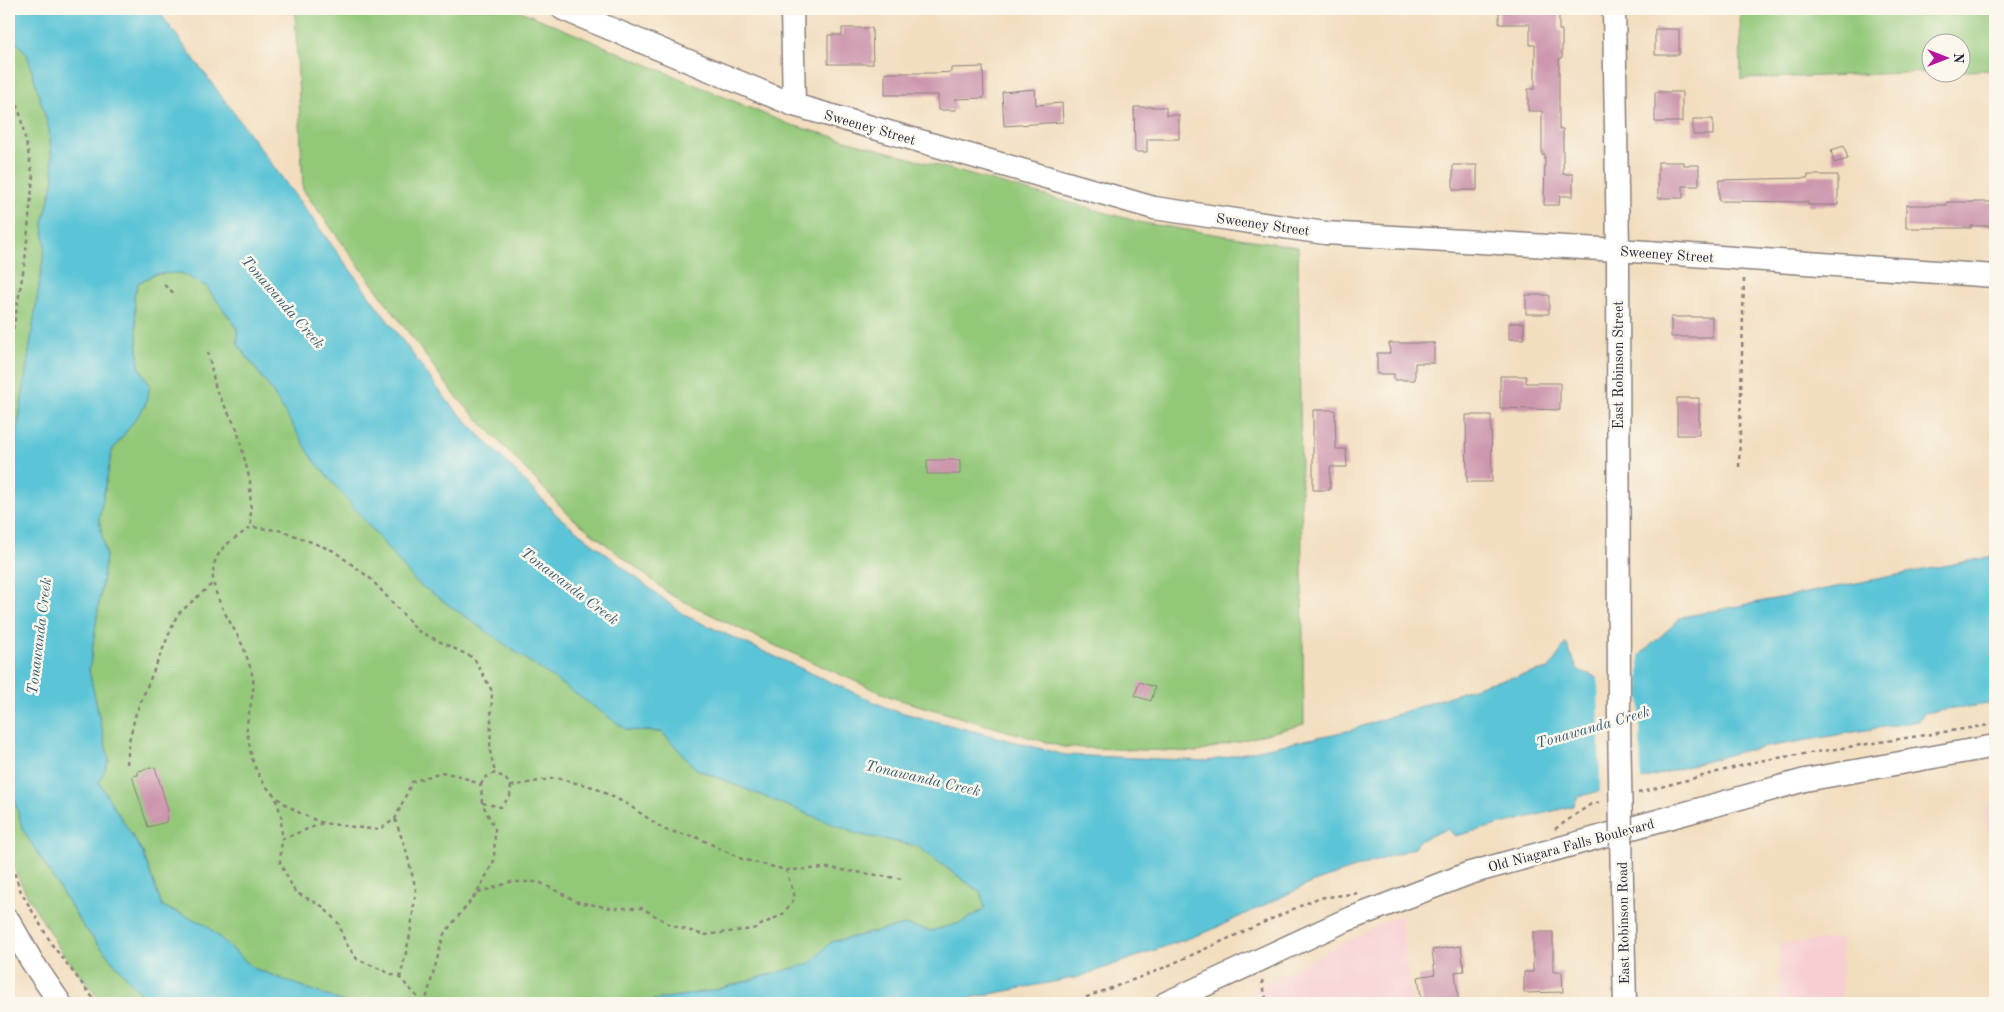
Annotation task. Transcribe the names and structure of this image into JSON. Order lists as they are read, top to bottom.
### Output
{
  "streets": {
    "street": [
      "Sweeney Street",
      "East Robinson Street",
      "Old Niagara Falls Boulevard",
      "East Robinson Road"
    ]
  },
  "crossings": [
    ["Sweeney Street", "East Robinson Street"],
    ["East Robinson Street", "East Robinson Road"]
  ],
  "water": ["Tonawanda Creek"],
  "north": "right"
}
